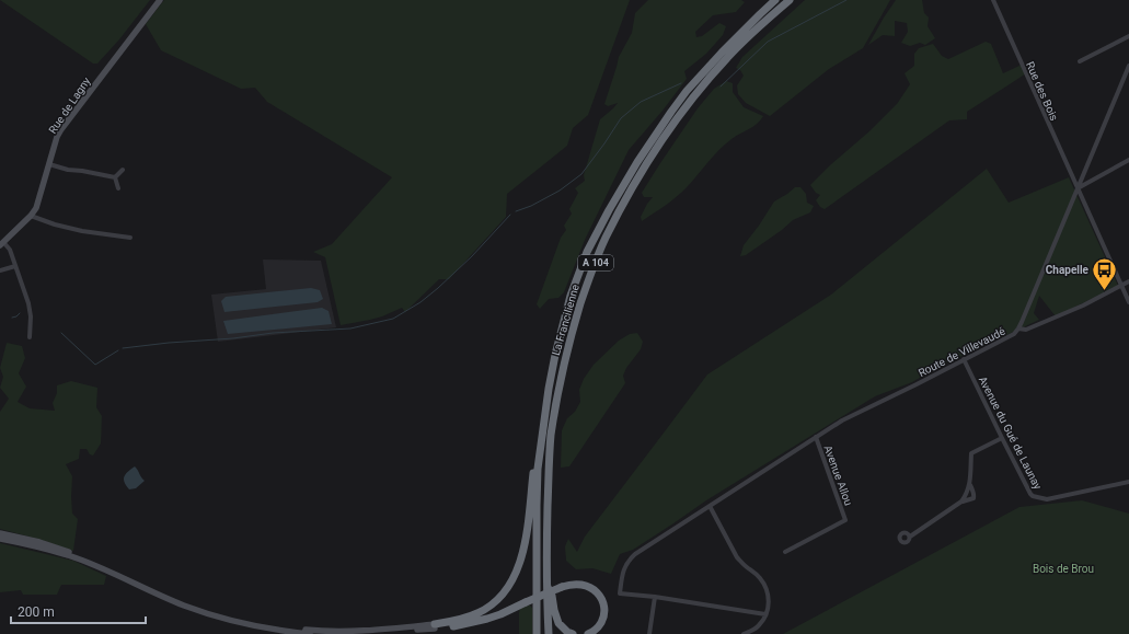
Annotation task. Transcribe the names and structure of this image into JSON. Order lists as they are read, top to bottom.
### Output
{
  "streets": {
    "highway": ["A 104", "La Francilienne"],
    "main road": ["Rue de Lagny"],
    "street": [
      "Rue des Bois",
      "Route de Villevaudé",
      "Avenue du Gué de Launay",
      "Avenue Allou"
    ]
  },
  "crossings": [
    ["Rue des Bois", "Route de Villevaudé"],
    ["Route de Villevaudé", "Avenue du Gué de Launay"],
    ["Route de Villevaudé", "Avenue Allou"]
  ],
  "parks": ["Bois de Brou"],
  "places": {
    "bus stop": ["Chapelle"]
  },
  "scale_bar": "200 m"
}
